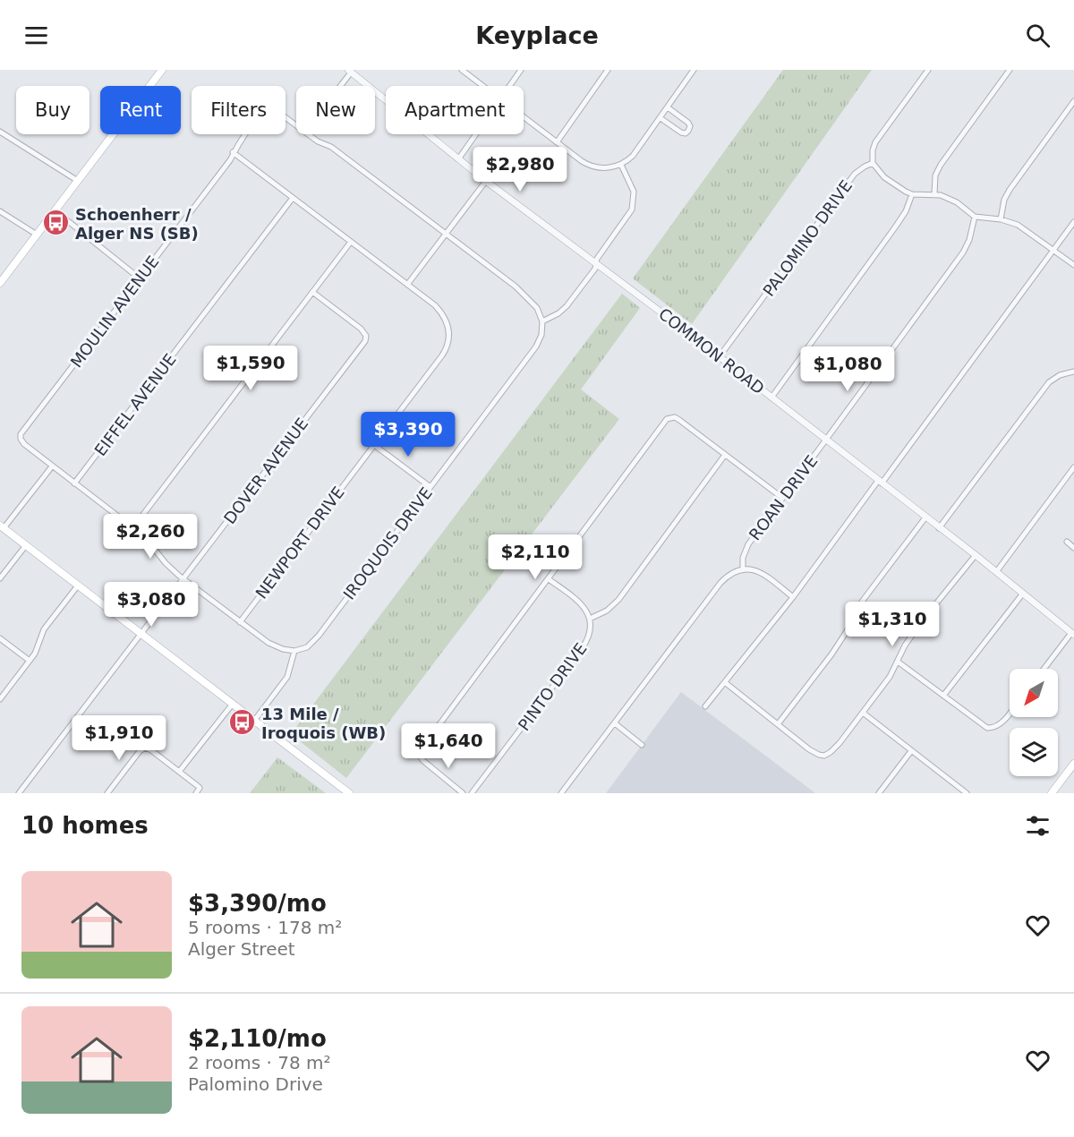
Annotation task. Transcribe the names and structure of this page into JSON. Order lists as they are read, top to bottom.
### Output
{
  "streets": {
    "street": [
      "PALOMINO DRIVE",
      "MOULIN AVENUE",
      "COMMON ROAD",
      "EIFFEL AVENUE",
      "DOVER AVENUE",
      "ROAN DRIVE",
      "NEWPORT DRIVE",
      "IROQUOIS DRIVE",
      "PINTO DRIVE"
    ]
  },
  "crossings": [
    ["PALOMINO DRIVE", "COMMON ROAD"],
    ["COMMON ROAD", "ROAN DRIVE"]
  ],
  "places": {
    "bus stop": ["Schoenherr / Alger NS (SB)", "13 Mile / Iroquois (WB)"]
  },
  "north": "bottom left",
  "page": {
    "header": "Keyplace",
    "chip": [
      "Buy",
      "Rent",
      "Filters",
      "New",
      "Apartment"
    ],
    "price": [
      "$2,980",
      "$1,590",
      "$1,080",
      "$3,390",
      "$2,260",
      "$2,110",
      "$3,080",
      "$1,310",
      "$1,910",
      "$1,640"
    ],
    "heading": "10 homes",
    "list": [
      {
        "name": "$3,390/mo",
        "note": "5 rooms · 178 m² · Alger Street"
      },
      {
        "name": "$2,110/mo",
        "note": "2 rooms · 78 m² · Palomino Drive"
      }
    ]
  }
}
